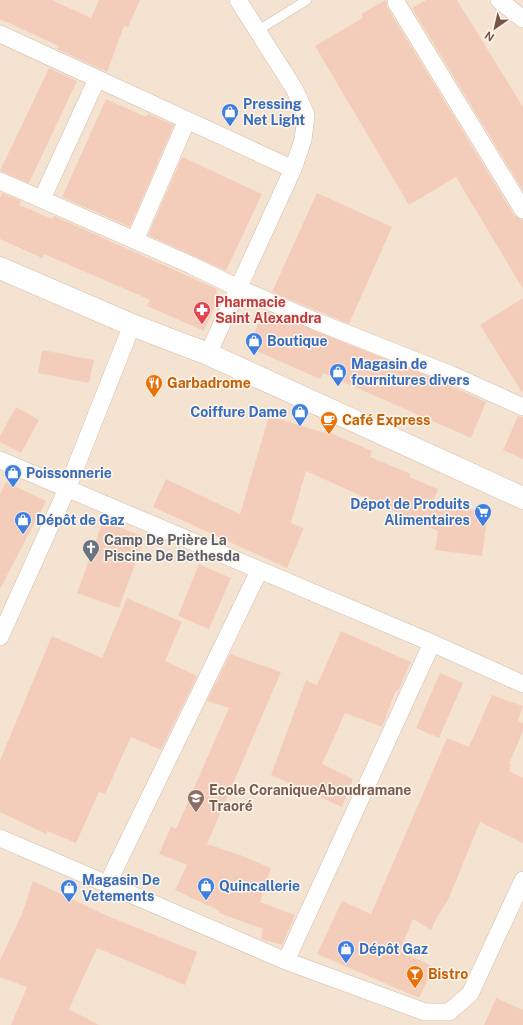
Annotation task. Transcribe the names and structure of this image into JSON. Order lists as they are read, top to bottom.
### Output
{
  "places": {
    "shop": [
      "Pressing Net Light",
      "Boutique",
      "Magasin de fournitures divers",
      "Coiffure Dame",
      "Poissonnerie",
      "Dépôt de Gaz",
      "Quincallerie",
      "Magasin De Vetements",
      "Dépôt Gaz"
    ],
    "pharmacy": ["Pharmacie Saint Alexandra"],
    "restaurant": ["Garbadrome"],
    "cafe": ["Café Express"],
    "supermarket": ["Dépot de Produits Alimentaires"],
    "church": ["Camp De Prière La Piscine De Bethesda"],
    "school or university": ["Ecole CoraniqueAboudramane Traoré"],
    "bar": ["Bistro"]
  },
  "north": "bottom left"
}
